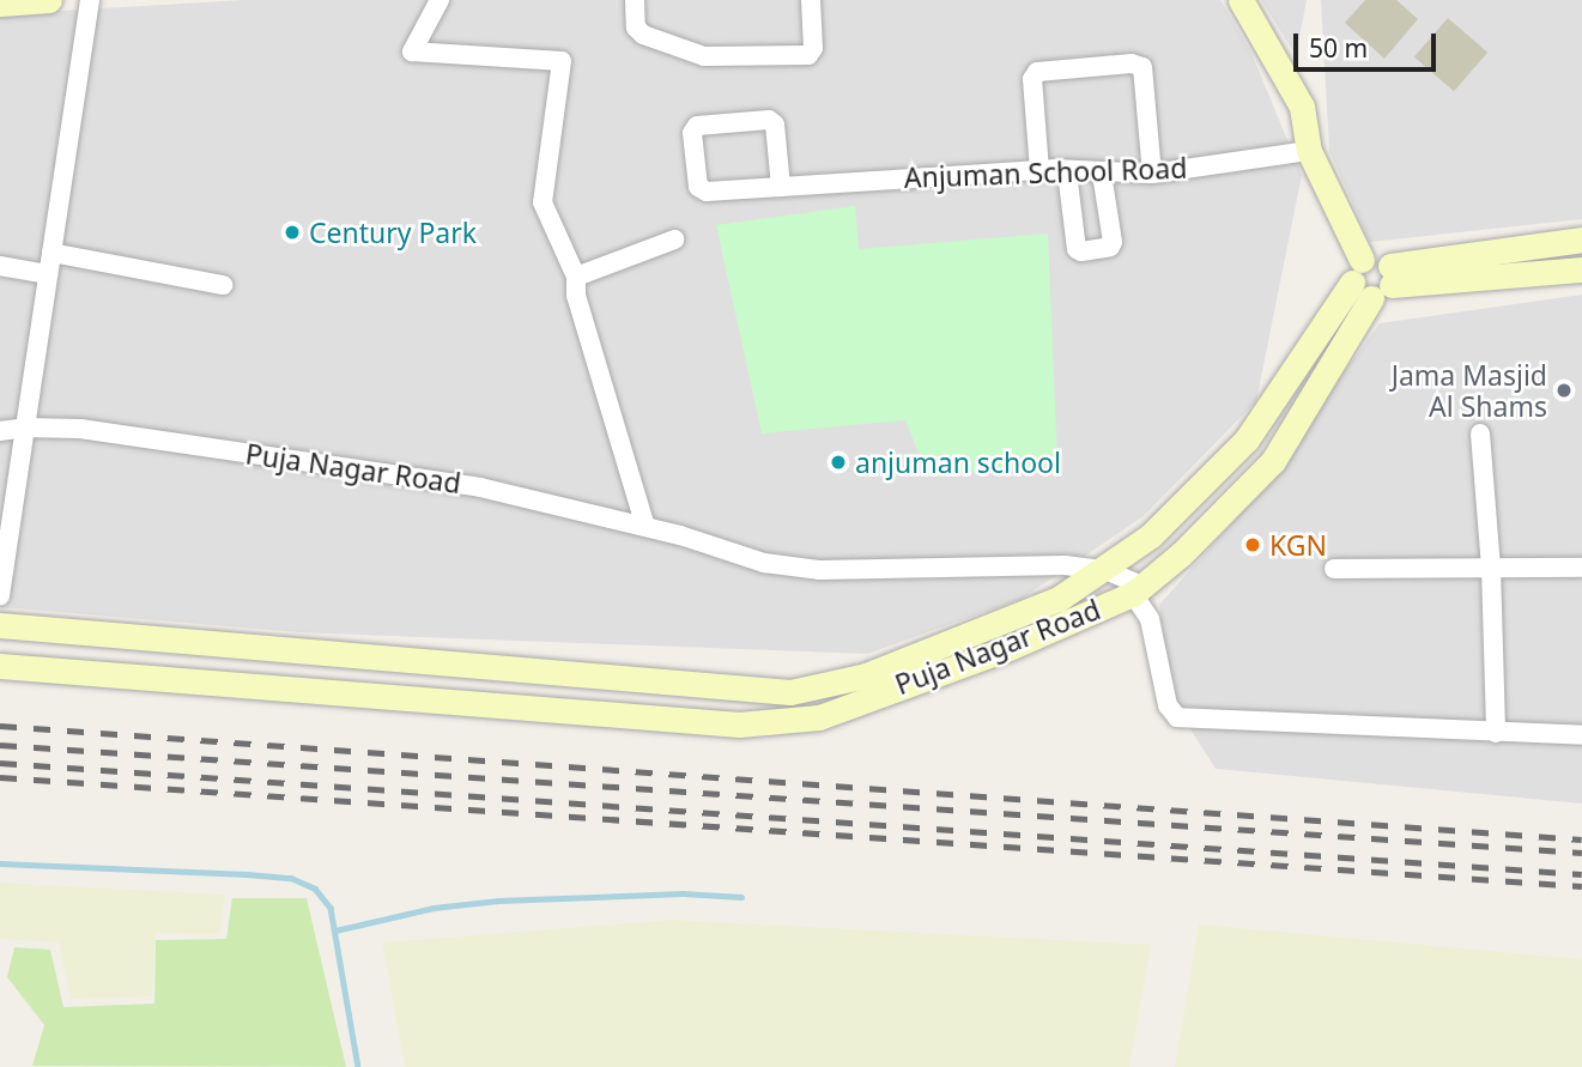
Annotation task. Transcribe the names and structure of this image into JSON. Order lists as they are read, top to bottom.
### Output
{
  "streets": {
    "street": ["Anjuman School Road", "Puja Nagar Road"]
  },
  "places": [
    "Century Park",
    "Jama Masjid Al Shams",
    "anjuman school",
    "KGN"
  ],
  "scale_bar": "50 m"
}
